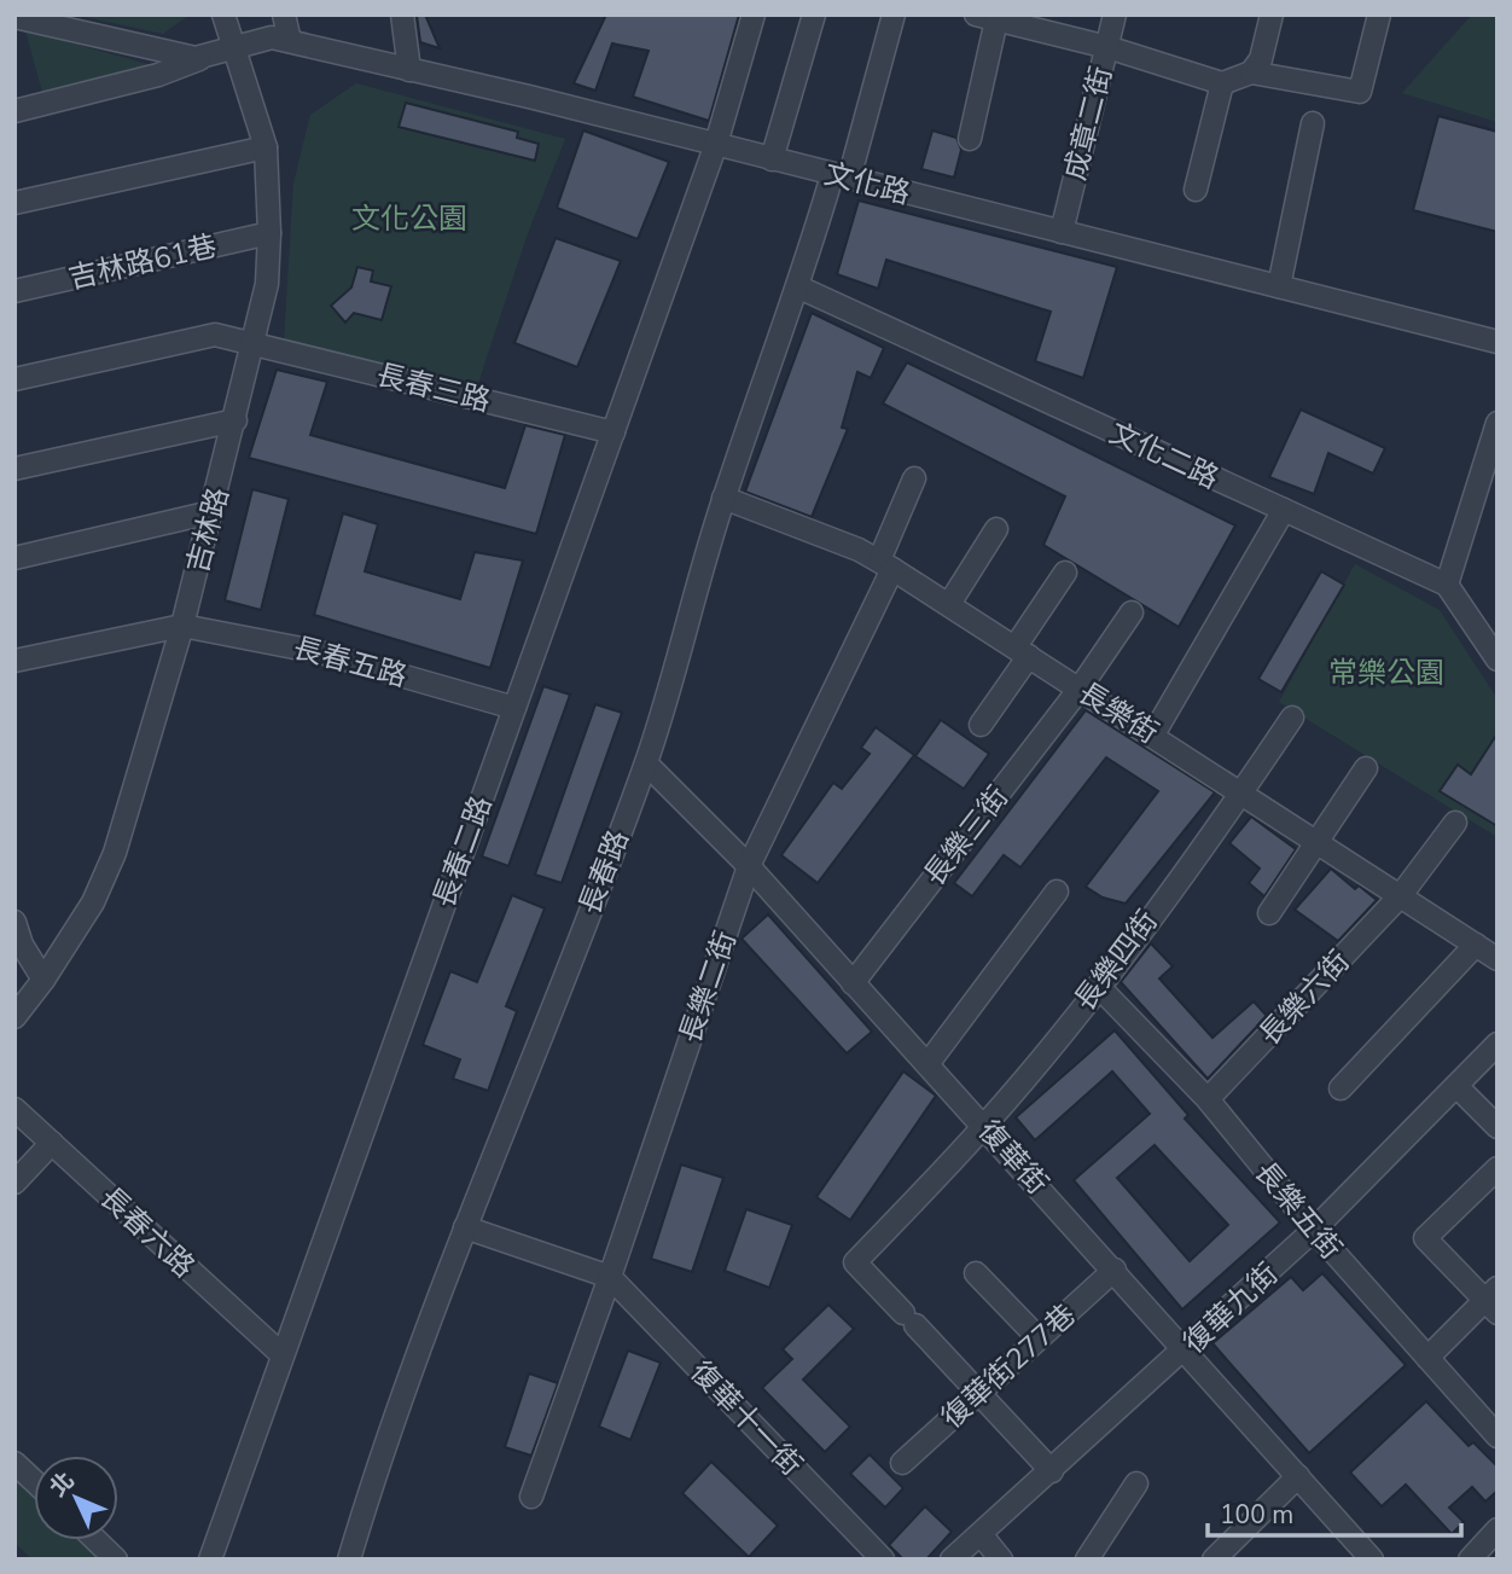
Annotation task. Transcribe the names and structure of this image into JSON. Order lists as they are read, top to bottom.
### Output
{
  "streets": {
    "street": [
      "成章二街",
      "文化路",
      "吉林路61巷",
      "長春三路",
      "文化二路",
      "吉林路",
      "長春五路",
      "長樂街",
      "長樂三街",
      "長春二路",
      "長春路",
      "長樂四街",
      "長樂二街",
      "長樂六街",
      "復華街",
      "長樂五街",
      "長春六路",
      "復華九街",
      "復華街277巷",
      "復華十一街"
    ]
  },
  "crossings": [
    ["成章二街", "文化路"],
    ["文化路", "吉林路"],
    ["文化路", "長春二路"],
    ["文化路", "長春路"],
    ["吉林路61巷", "吉林路"],
    ["長春三路", "吉林路"],
    ["長春三路", "長春二路"],
    ["文化二路", "長春路"],
    ["吉林路", "長春五路"],
    ["長春五路", "長春二路"],
    ["長樂街", "長樂三街"],
    ["長樂街", "長春路"],
    ["長樂街", "長樂四街"],
    ["長樂街", "長樂二街"],
    ["長樂街", "長樂六街"],
    ["長樂三街", "復華街"],
    ["長春二路", "長春六路"],
    ["長春路", "復華街"],
    ["長樂四街", "復華街"],
    ["長樂四街", "長樂五街"],
    ["長樂四街", "復華街277巷"],
    ["長樂二街", "復華街"],
    ["長樂二街", "復華十一街"],
    ["長樂六街", "長樂五街"],
    ["復華街", "復華九街"],
    ["復華街", "復華街277巷"],
    ["長樂五街", "復華九街"]
  ],
  "parks": ["文化公園", "常樂公園"],
  "scale_bar": "100 m",
  "north": "top left"
}
